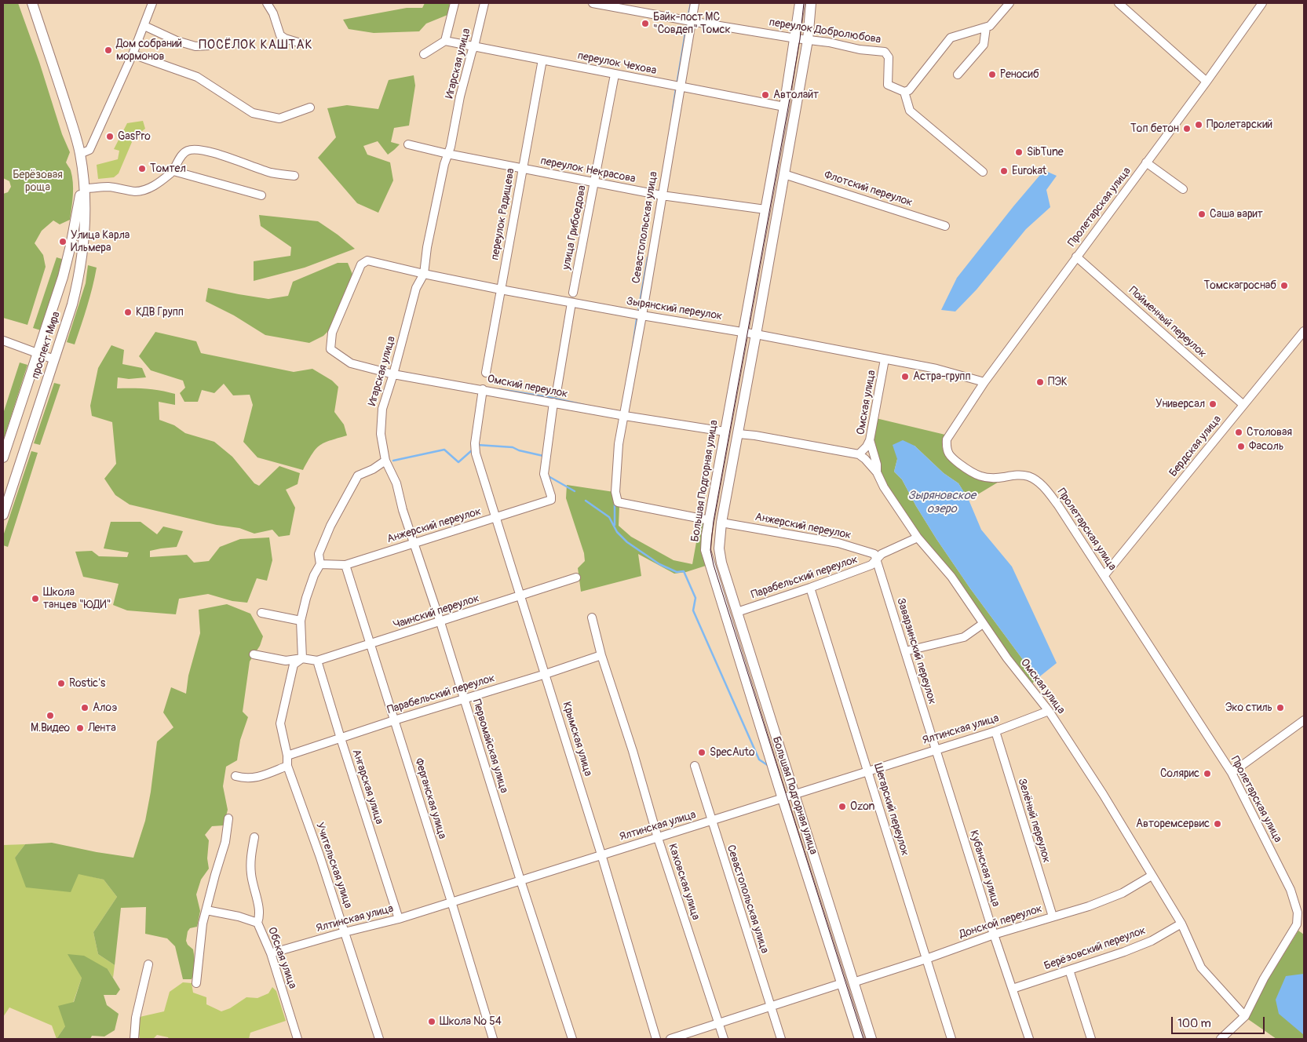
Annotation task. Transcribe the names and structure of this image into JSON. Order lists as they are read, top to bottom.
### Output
{
  "streets": {
    "main road": ["проспект Мира", "Большая Подгорная улица"],
    "street": [
      "переулок Добролюбова",
      "Игарская улица",
      "переулок Чехова",
      "переулок Некрасова",
      "Флотский переулок",
      "Пролетарская улица",
      "переулок Радищева",
      "улица Грибоедова",
      "Севастопольская улица",
      "Зырянский переулок",
      "Пойменный переулок",
      "Омский переулок",
      "Омская улица",
      "Бердская улица",
      "Анжерский переулок",
      "Парабельский переулок",
      "Чаинский переулок",
      "Заварзинский переулок",
      "Ялтинская улица",
      "Крымская улица",
      "Первомайская улица",
      "Ангарская улица",
      "Ферганская улица",
      "Шегарский переулок",
      "Зелёный переулок",
      "Учительская улица",
      "Кубанская улица",
      "Каховская улица",
      "Донской переулок",
      "Берёзовский переулок",
      "Обская улица"
    ]
  },
  "crossings": [
    ["переулок Добролюбова", "Севастопольская улица"],
    ["переулок Добролюбова", "Большая Подгорная улица"],
    ["Игарская улица", "переулок Чехова"],
    ["Игарская улица", "переулок Некрасова"],
    ["Игарская улица", "Зырянский переулок"],
    ["Игарская улица", "Омский переулок"],
    ["Игарская улица", "Первомайская улица"],
    ["переулок Чехова", "переулок Радищева"],
    ["переулок Чехова", "улица Грибоедова"],
    ["переулок Чехова", "Севастопольская улица"],
    ["переулок Чехова", "Большая Подгорная улица"],
    ["переулок Некрасова", "переулок Радищева"],
    ["переулок Некрасова", "улица Грибоедова"],
    ["переулок Некрасова", "Севастопольская улица"],
    ["переулок Некрасова", "Большая Подгорная улица"],
    ["Флотский переулок", "Большая Подгорная улица"],
    ["Пролетарская улица", "Зырянский переулок"],
    ["Пролетарская улица", "Пойменный переулок"],
    ["Пролетарская улица", "Омская улица"],
    ["Пролетарская улица", "Бердская улица"],
    ["переулок Радищева", "Зырянский переулок"],
    ["Севастопольская улица", "Зырянский переулок"],
    ["Севастопольская улица", "Омский переулок"],
    ["Севастопольская улица", "Большая Подгорная улица"],
    ["Севастопольская улица", "Ялтинская улица"],
    ["Зырянский переулок", "Омский переулок"],
    ["Зырянский переулок", "Омская улица"],
    ["Зырянский переулок", "Большая Подгорная улица"],
    ["Пойменный переулок", "Бердская улица"],
    ["Омский переулок", "Большая Подгорная улица"],
    ["Омский переулок", "Анжерский переулок"],
    ["Омский переулок", "Крымская улица"],
    ["Омская улица", "Парабельский переулок"],
    ["Омская улица", "Ялтинская улица"],
    ["Омская улица", "Донской переулок"],
    ["Омская улица", "Берёзовский переулок"],
    ["Большая Подгорная улица", "Анжерский переулок"],
    ["Большая Подгорная улица", "Парабельский переулок"],
    ["Большая Подгорная улица", "Ялтинская улица"],
    ["Большая Подгорная улица", "Донской переулок"],
    ["Анжерский переулок", "Парабельский переулок"],
    ["Анжерский переулок", "Заварзинский переулок"],
    ["Анжерский переулок", "Крымская улица"],
    ["Анжерский переулок", "Первомайская улица"],
    ["Анжерский переулок", "Ферганская улица"],
    ["Парабельский переулок", "Заварзинский переулок"],
    ["Парабельский переулок", "Крымская улица"],
    ["Парабельский переулок", "Первомайская улица"],
    ["Парабельский переулок", "Ангарская улица"],
    ["Парабельский переулок", "Ферганская улица"],
    ["Парабельский переулок", "Шегарский переулок"],
    ["Парабельский переулок", "Каховская улица"],
    ["Чаинский переулок", "Крымская улица"],
    ["Чаинский переулок", "Первомайская улица"],
    ["Чаинский переулок", "Ангарская улица"],
    ["Чаинский переулок", "Ферганская улица"],
    ["Заварзинский переулок", "Ялтинская улица"],
    ["Заварзинский переулок", "Кубанская улица"],
    ["Ялтинская улица", "Крымская улица"],
    ["Ялтинская улица", "Первомайская улица"],
    ["Ялтинская улица", "Ангарская улица"],
    ["Ялтинская улица", "Ферганская улица"],
    ["Ялтинская улица", "Шегарский переулок"],
    ["Ялтинская улица", "Зелёный переулок"],
    ["Ялтинская улица", "Учительская улица"],
    ["Ялтинская улица", "Кубанская улица"],
    ["Ялтинская улица", "Каховская улица"],
    ["Ялтинская улица", "Обская улица"],
    ["Шегарский переулок", "Донской переулок"],
    ["Зелёный переулок", "Донской переулок"],
    ["Кубанская улица", "Донской переулок"],
    ["Кубанская улица", "Берёзовский переулок"]
  ],
  "districts": ["ПОСЁЛОК КАШТАК"],
  "water": ["Зыряновское озеро"],
  "parks": ["Берёзовая роща"],
  "places": [
    "Байк-пост MC \"Совдеп\" Томск",
    "Дом собраний мормонов",
    "Реносиб",
    "Автолайт",
    "Пролетарский",
    "Топ бетон",
    "GasPro",
    "SibTune",
    "Томтел",
    "Eurokat",
    "Саша варит",
    "Улица Карла Ильмера",
    "Томскагроснаб",
    "КДВ Групп",
    "Астра-групп",
    "ПЭК",
    "Универсал",
    "Столовая",
    "Фасоль",
    "Школа танцев \"ЮДИ\"",
    "Rostic's",
    "Алоэ",
    "Эко стиль",
    "М.Видео",
    "Лента",
    "SpecAuto",
    "Солярис",
    "Ozon",
    "Авторемсервис",
    "Школа № 54"
  ],
  "scale_bar": "100 m"
}
